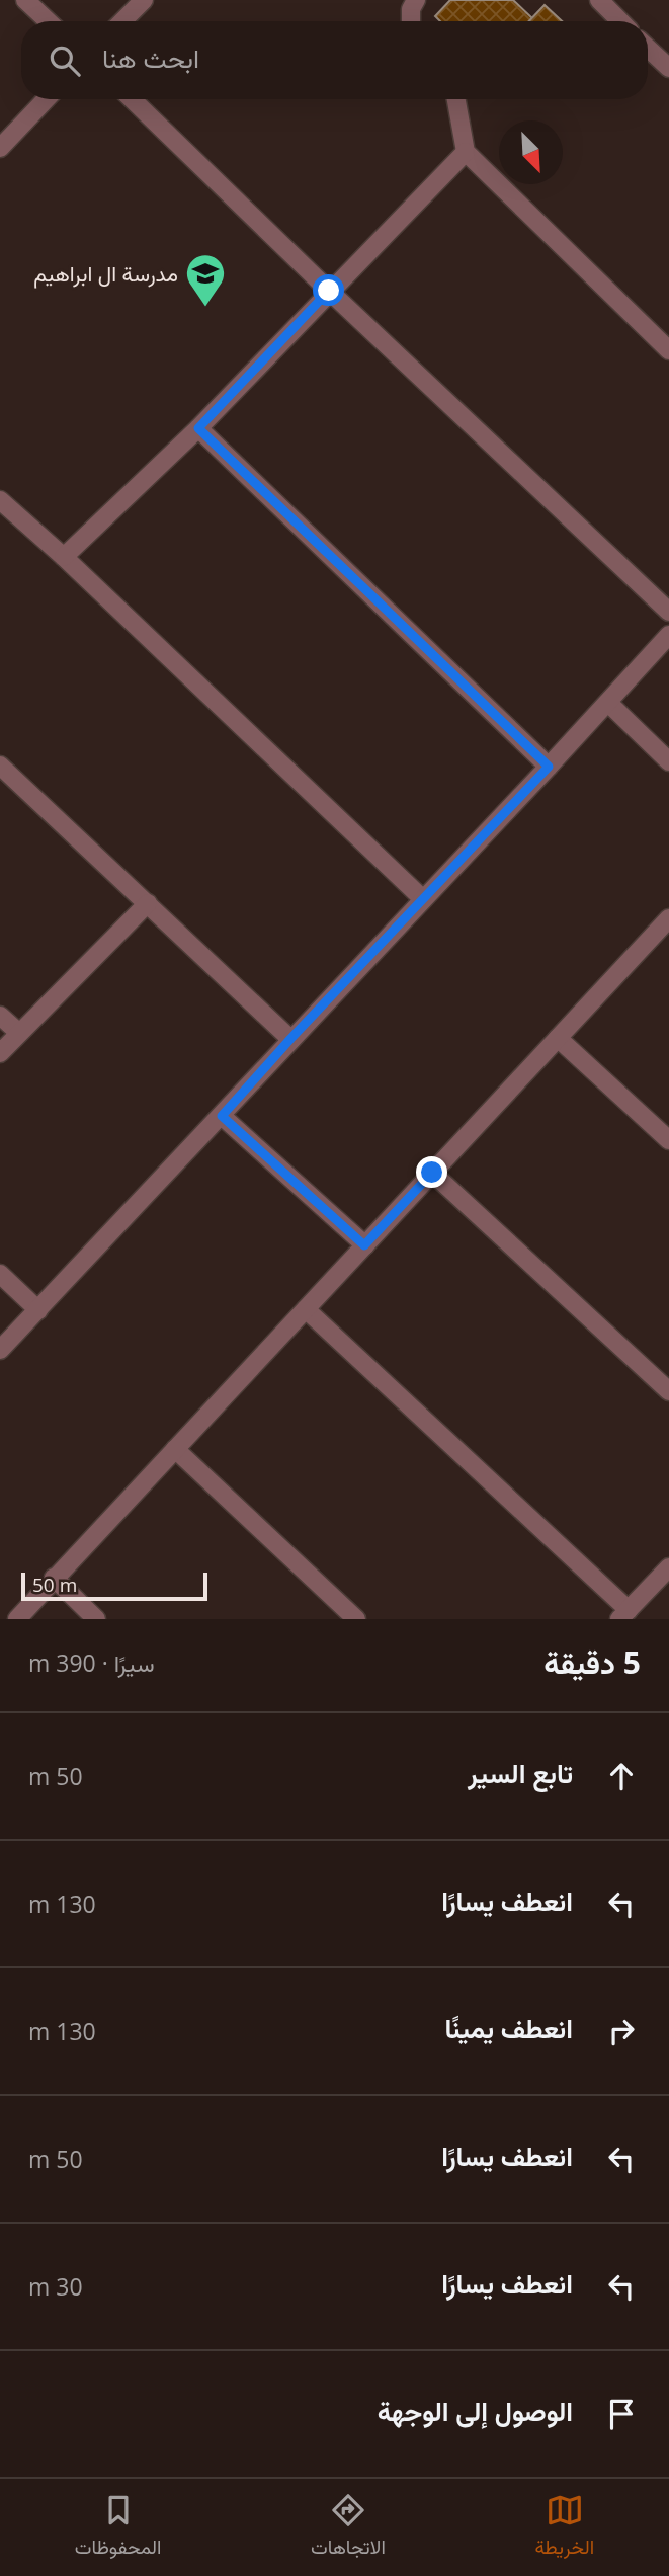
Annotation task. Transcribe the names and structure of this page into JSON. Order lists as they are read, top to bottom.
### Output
{
  "places": {
    "school or university": ["مدرسة ال ابراهيم"]
  },
  "scale_bar": "50 m",
  "north": "bottom right",
  "page": {
    "search": "ابحث هنا",
    "scale": "50 m",
    "heading": ["5 دقيقة", "سيرًا · 390 m"],
    "list": [
      ["تابع السير", "50 m"],
      ["انعطف يسارًا", "130 m"],
      ["انعطف يمينًا", "130 m"],
      ["انعطف يسارًا", "50 m"],
      ["انعطف يسارًا", "30 m"],
      "الوصول إلى الوجهة"
    ],
    "nav": ["الخريطة", "الاتجاهات", "المحفوظات"]
  }
}
